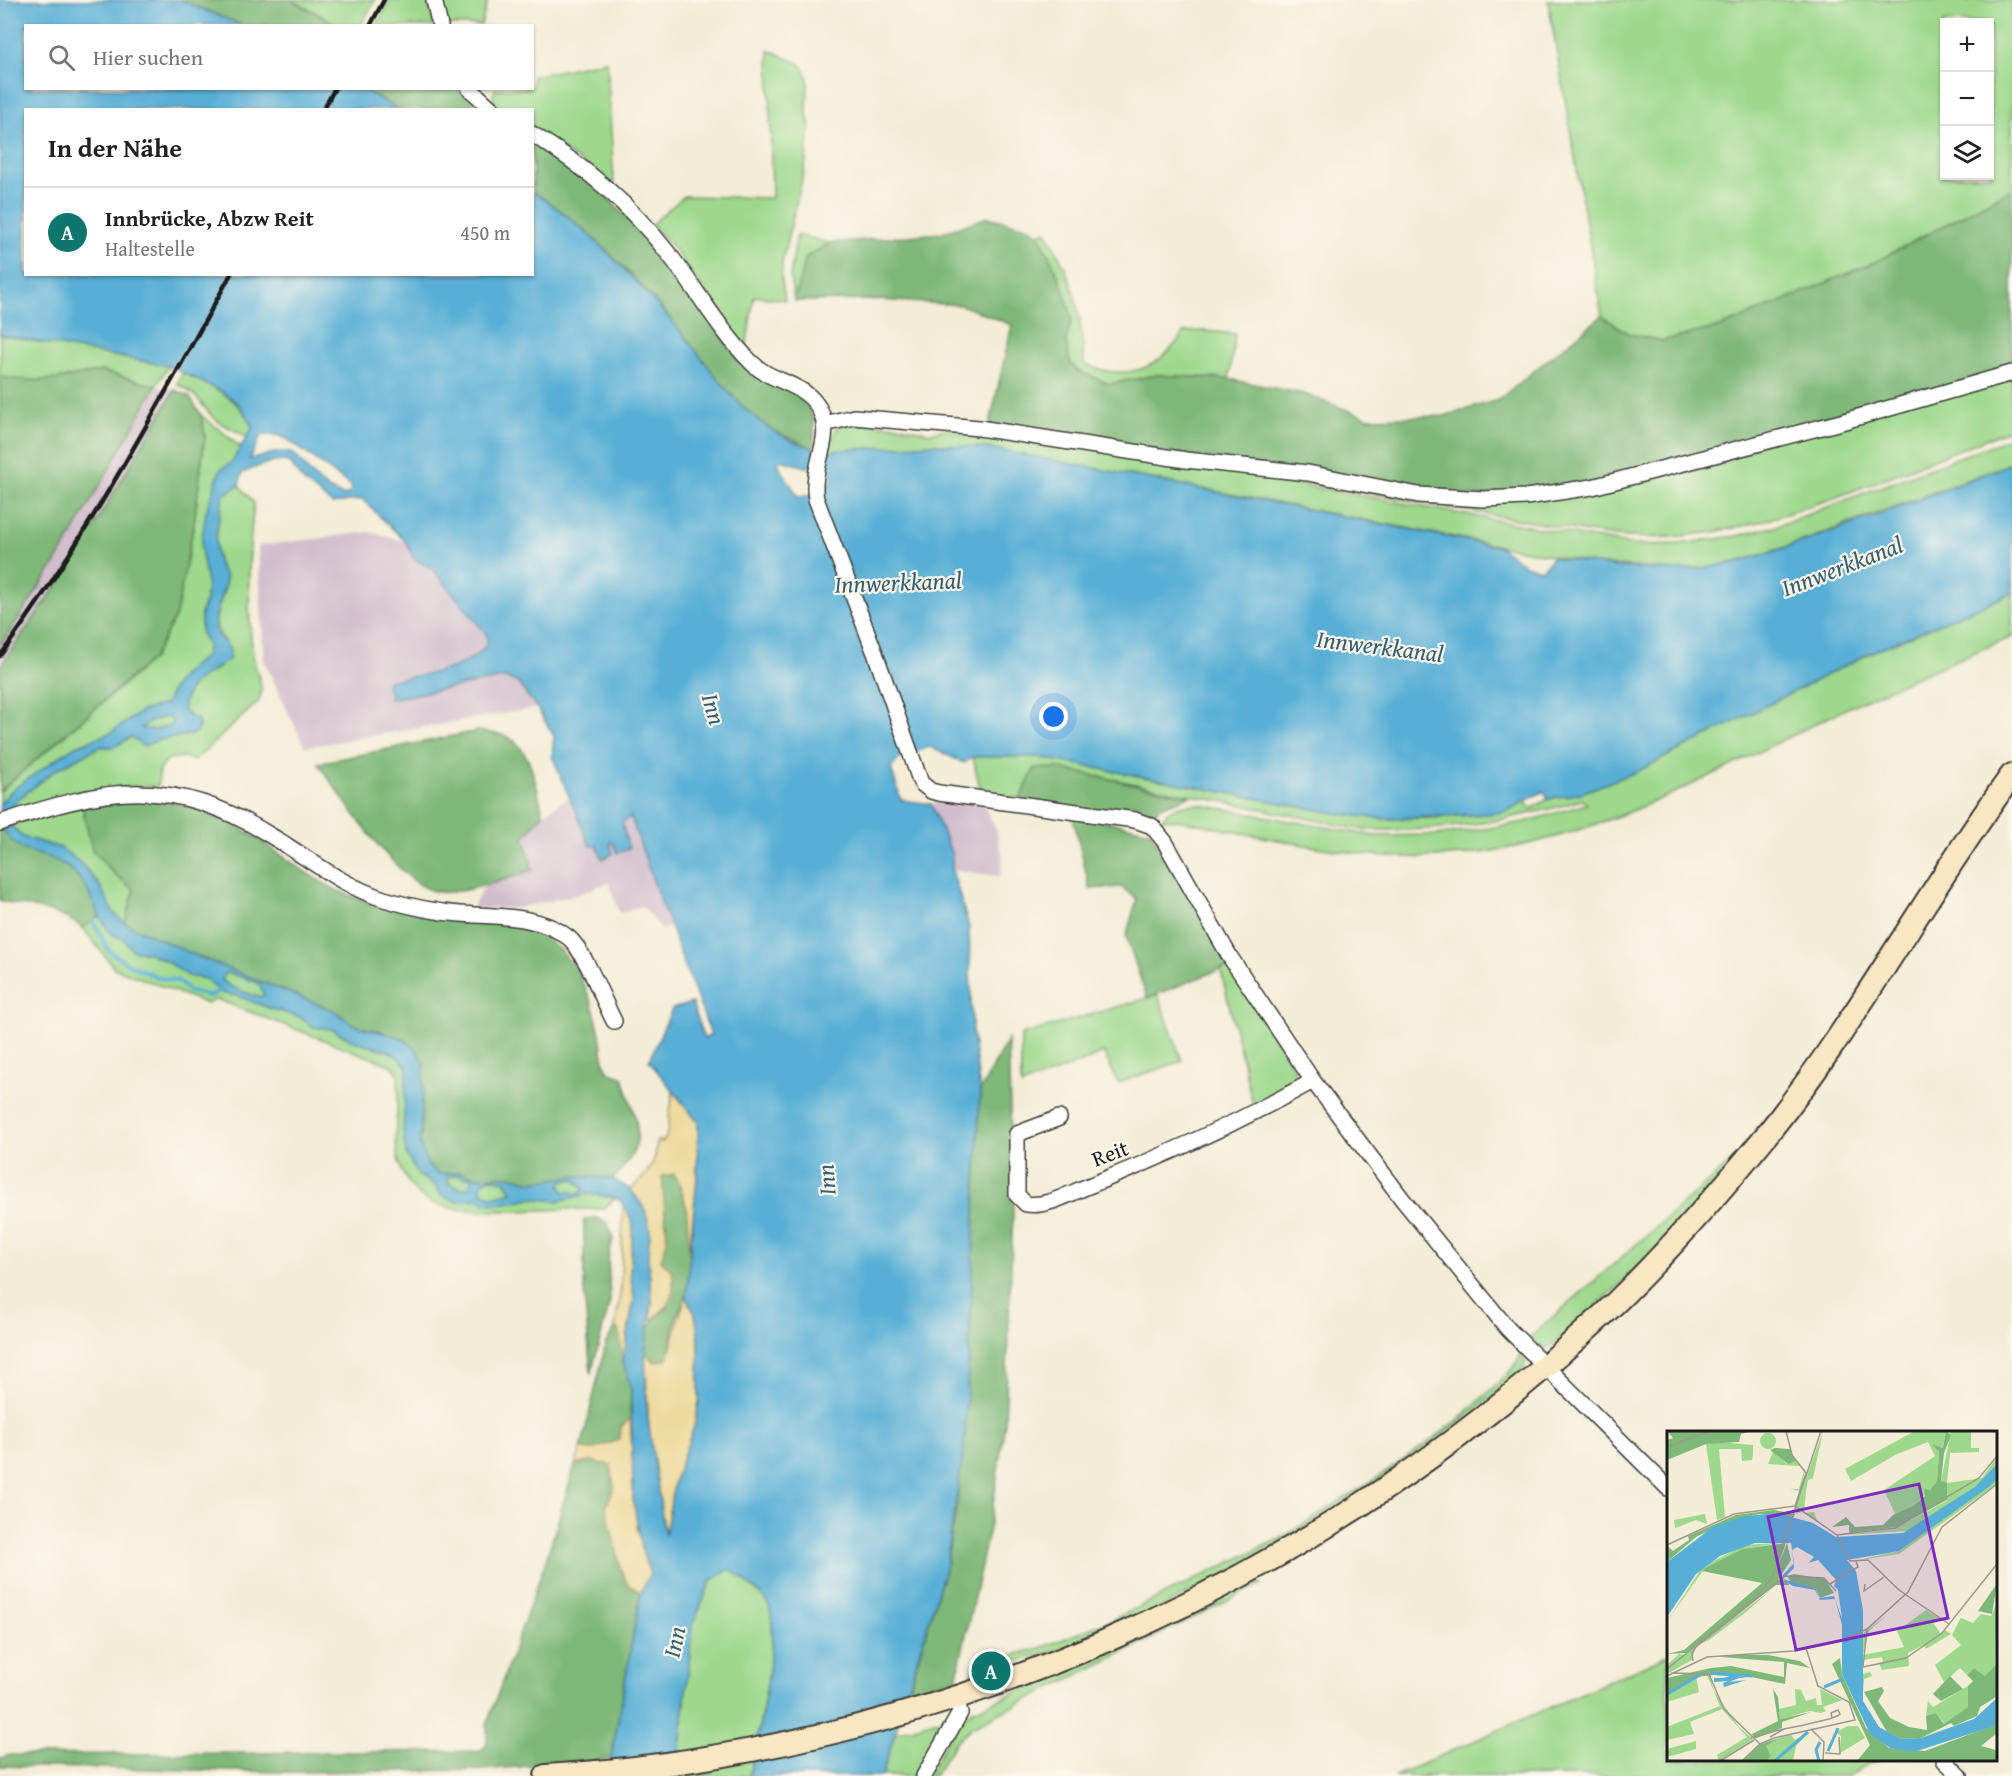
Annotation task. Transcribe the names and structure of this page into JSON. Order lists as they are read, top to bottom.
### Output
{
  "streets": {
    "street": ["Reit"]
  },
  "water": ["Innwerkkanal", "Inn"],
  "page": {
    "map_buttons": ["+", "−"],
    "search": "Hier suchen",
    "heading": "In der Nähe",
    "list": [
      {
        "mark": "A",
        "name": "Innbrücke, Abzw Reit",
        "note": "Haltestelle",
        "value": "450 m"
      }
    ],
    "pins": "A"
  }
}
